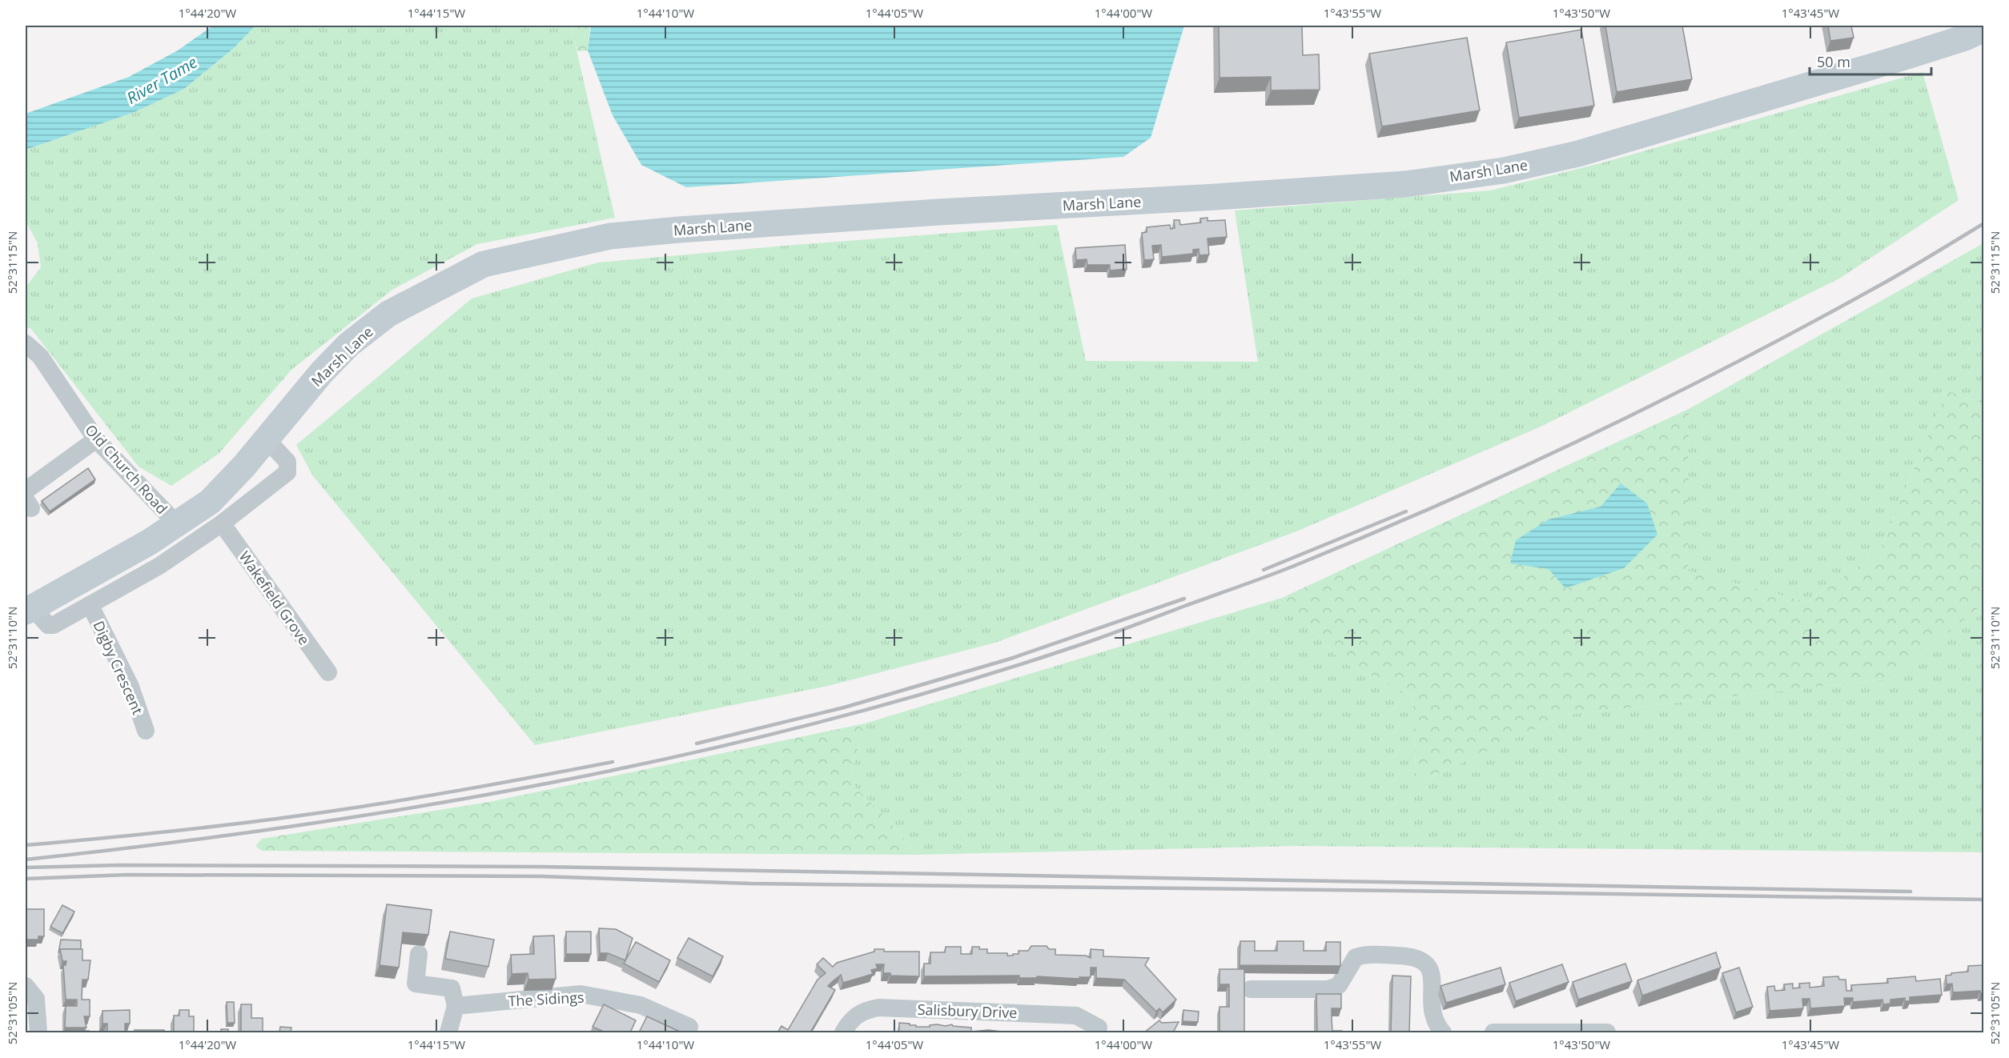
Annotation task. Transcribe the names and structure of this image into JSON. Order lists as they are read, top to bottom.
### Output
{
  "streets": {
    "main road": ["Marsh Lane"],
    "street": [
      "Old Church Road",
      "Wakefield Grove",
      "Digby Crescent",
      "The Sidings",
      "Salisbury Drive"
    ]
  },
  "crossings": [
    ["Marsh Lane", "Old Church Road"],
    ["Marsh Lane", "Wakefield Grove"],
    ["Marsh Lane", "Digby Crescent"]
  ],
  "water": ["River Tame"],
  "scale_bar": "50 m",
  "coordinates": [
    "1°44'20\"W",
    "1°44'15\"W",
    "1°44'10\"W",
    "1°44'05\"W",
    "1°44'00\"W",
    "1°43'55\"W",
    "1°43'50\"W",
    "1°43'45\"W",
    "52°31'15\"N",
    "52°31'10\"N",
    "52°31'05\"N"
  ]
}
